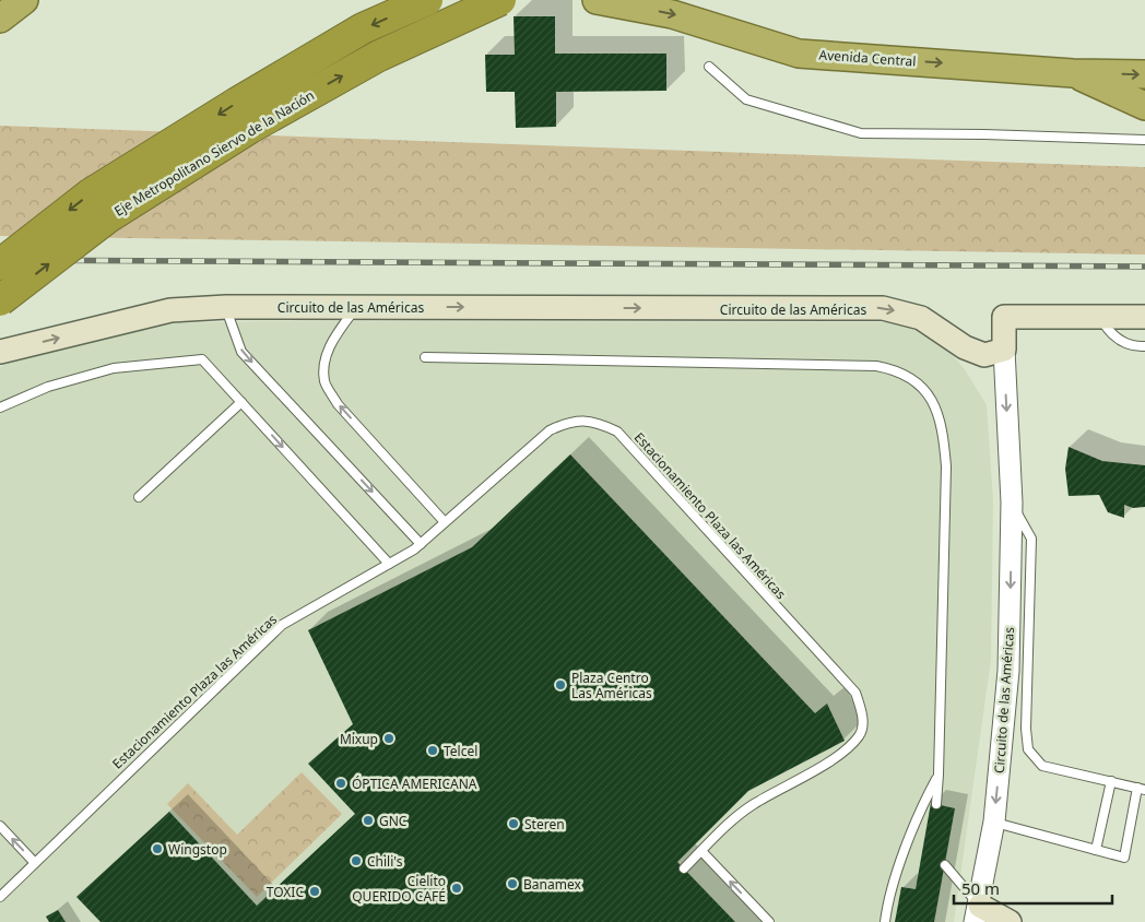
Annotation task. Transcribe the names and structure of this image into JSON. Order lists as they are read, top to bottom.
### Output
{
  "streets": {
    "highway": ["Avenida Central", "Eje Metropolitano Siervo de la Nación"],
    "main road": ["Circuito de las Américas"],
    "lane": ["Estacionamiento Plaza las Américas"]
  },
  "one_way": ["Avenida Central"],
  "places": [
    "Plaza Centro Las Américas",
    "Mixup",
    "Telcel",
    "ÓPTICA AMERICANA",
    "GNC",
    "Steren",
    "Wingstop",
    "Chili's",
    "Banamex",
    "Cielito QUERIDO CAFÉ",
    "TOXIC"
  ],
  "scale_bar": "50 m"
}
